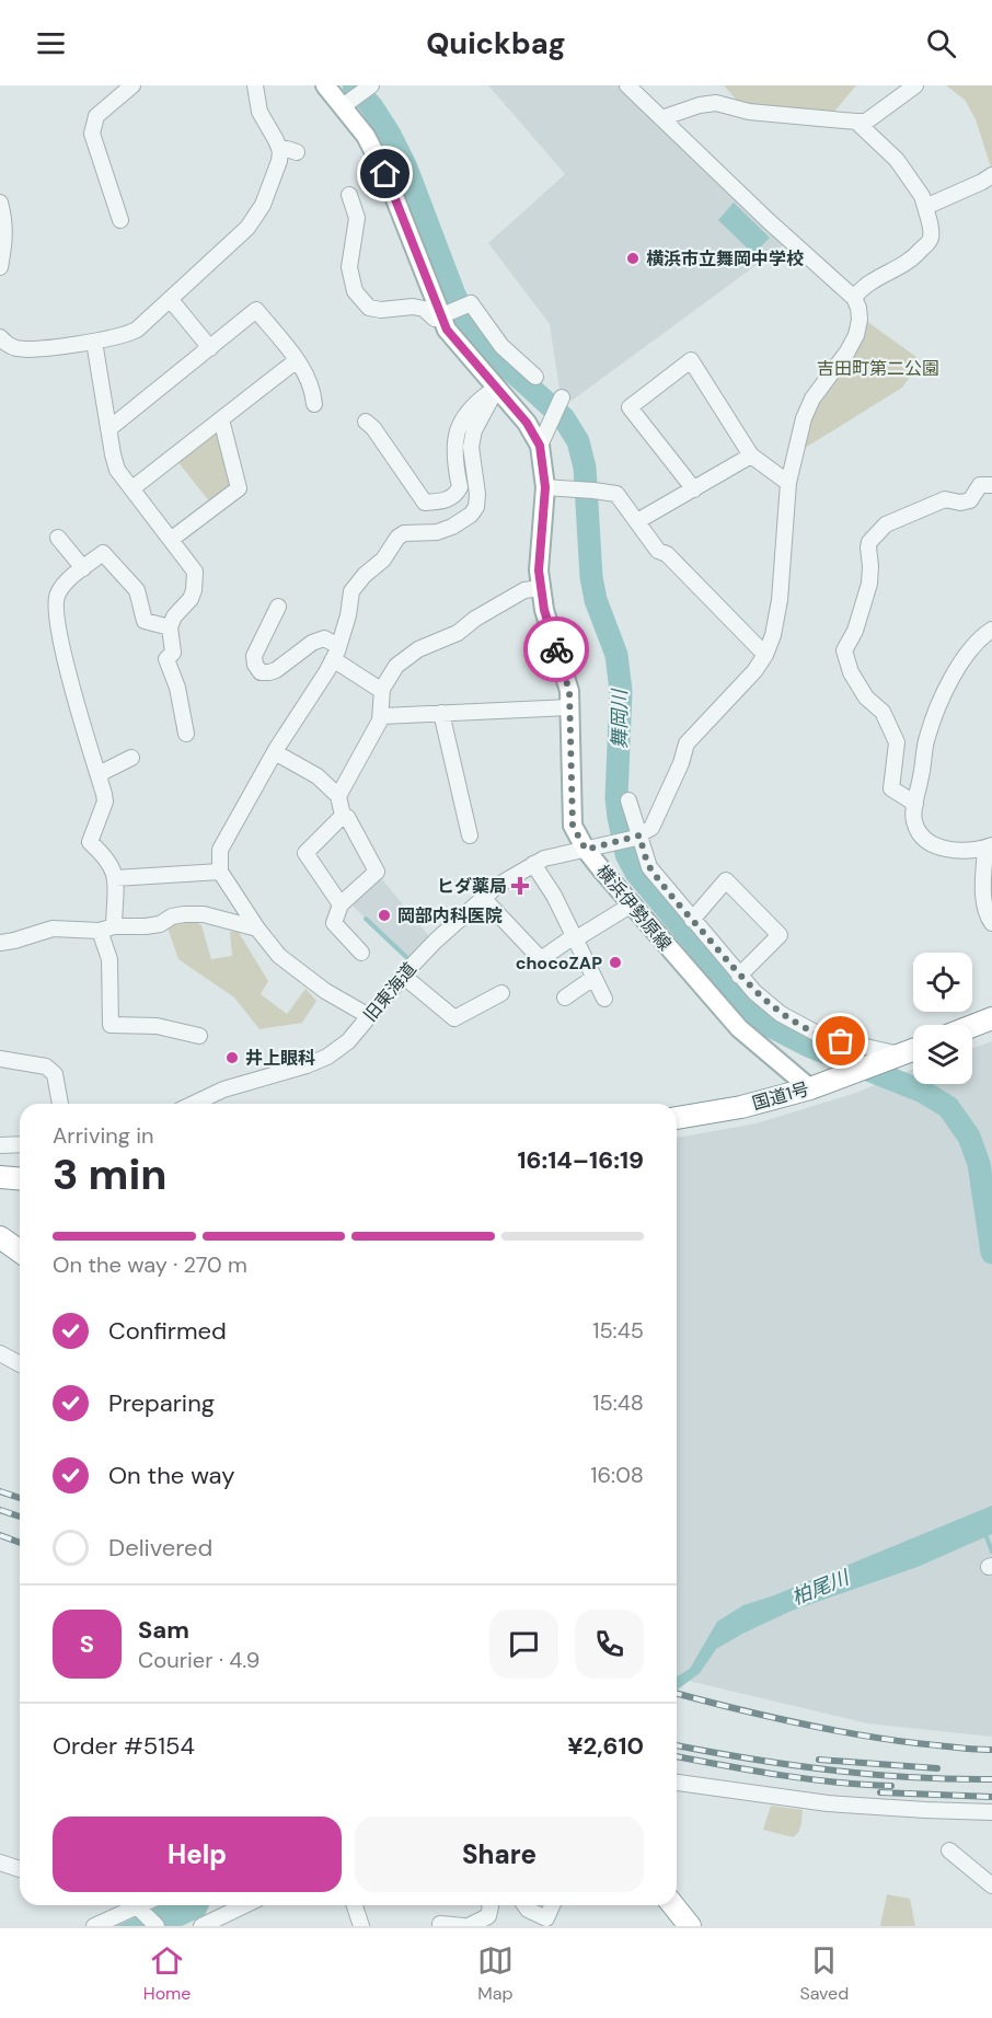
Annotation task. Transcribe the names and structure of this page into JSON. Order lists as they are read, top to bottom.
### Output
{
  "streets": {
    "highway": ["国道1号"],
    "main road": ["横浜伊勢原線"],
    "street": ["旧東海道"]
  },
  "crossings": [
    ["横浜伊勢原線", "旧東海道"],
    ["横浜伊勢原線", "国道1号"]
  ],
  "water": ["舞岡川", "柏尾川"],
  "parks": ["吉田町第二公園"],
  "places": {
    "other": [
      "横浜市立舞岡中学校",
      "岡部内科医院",
      "chocoZAP",
      "井上眼科"
    ],
    "health": ["ヒダ薬局"]
  },
  "page": {
    "header": "Quickbag",
    "heading": ["3 min", "Arriving in", "16:14–16:19"],
    "panel": [
      "Sam",
      "Courier · 4.9",
      "Order #5154",
      "¥2,610"
    ],
    "bar": "On the way · 270 m",
    "list": [
      ["Confirmed", "15:45"],
      ["Preparing", "15:48"],
      ["On the way", "16:08"],
      "Delivered"
    ],
    "round": "S",
    "buttons": ["Help", "Share"],
    "tabs": ["Home", "Map", "Saved"]
  }
}
